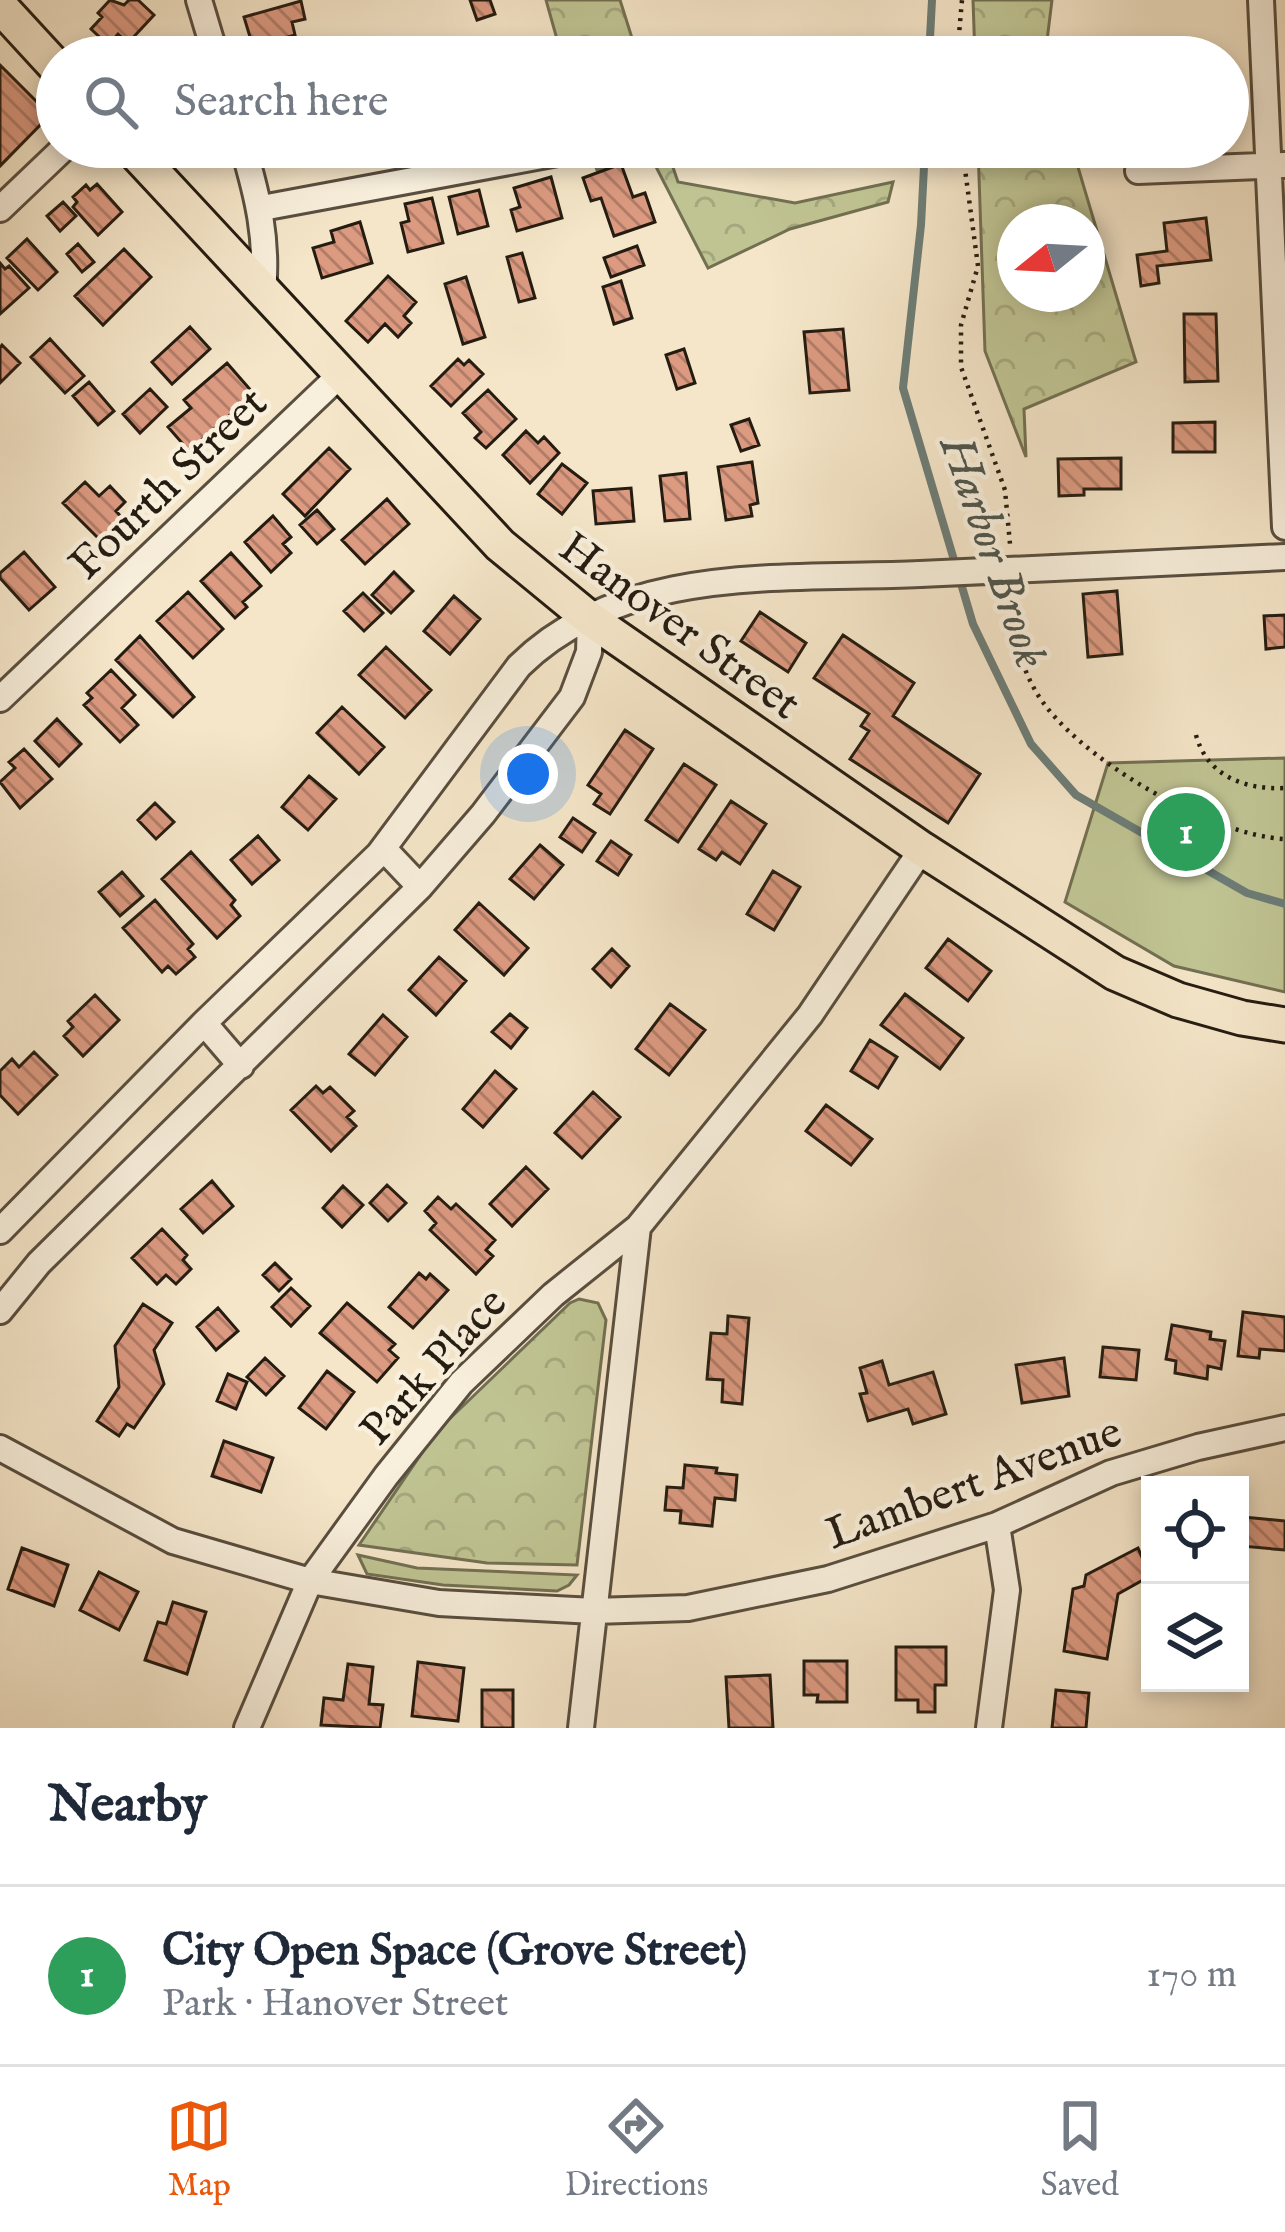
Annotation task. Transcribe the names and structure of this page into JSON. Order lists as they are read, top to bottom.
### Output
{
  "streets": {
    "main road": ["Hanover Street"],
    "street": ["Fourth Street", "Park Place", "Lambert Avenue"]
  },
  "crossings": [
    ["Fourth Street", "Hanover Street"],
    ["Hanover Street", "Park Place"],
    ["Park Place", "Lambert Avenue"]
  ],
  "water": ["Harbor Brook"],
  "north": "left",
  "page": {
    "search": "Search here",
    "pins": "1",
    "heading": "Nearby",
    "list": [
      {
        "mark": "1",
        "name": "City Open Space (Grove Street)",
        "note": "Park · Hanover Street",
        "value": "170 m"
      }
    ],
    "nav": ["Map", "Directions", "Saved"]
  }
}
